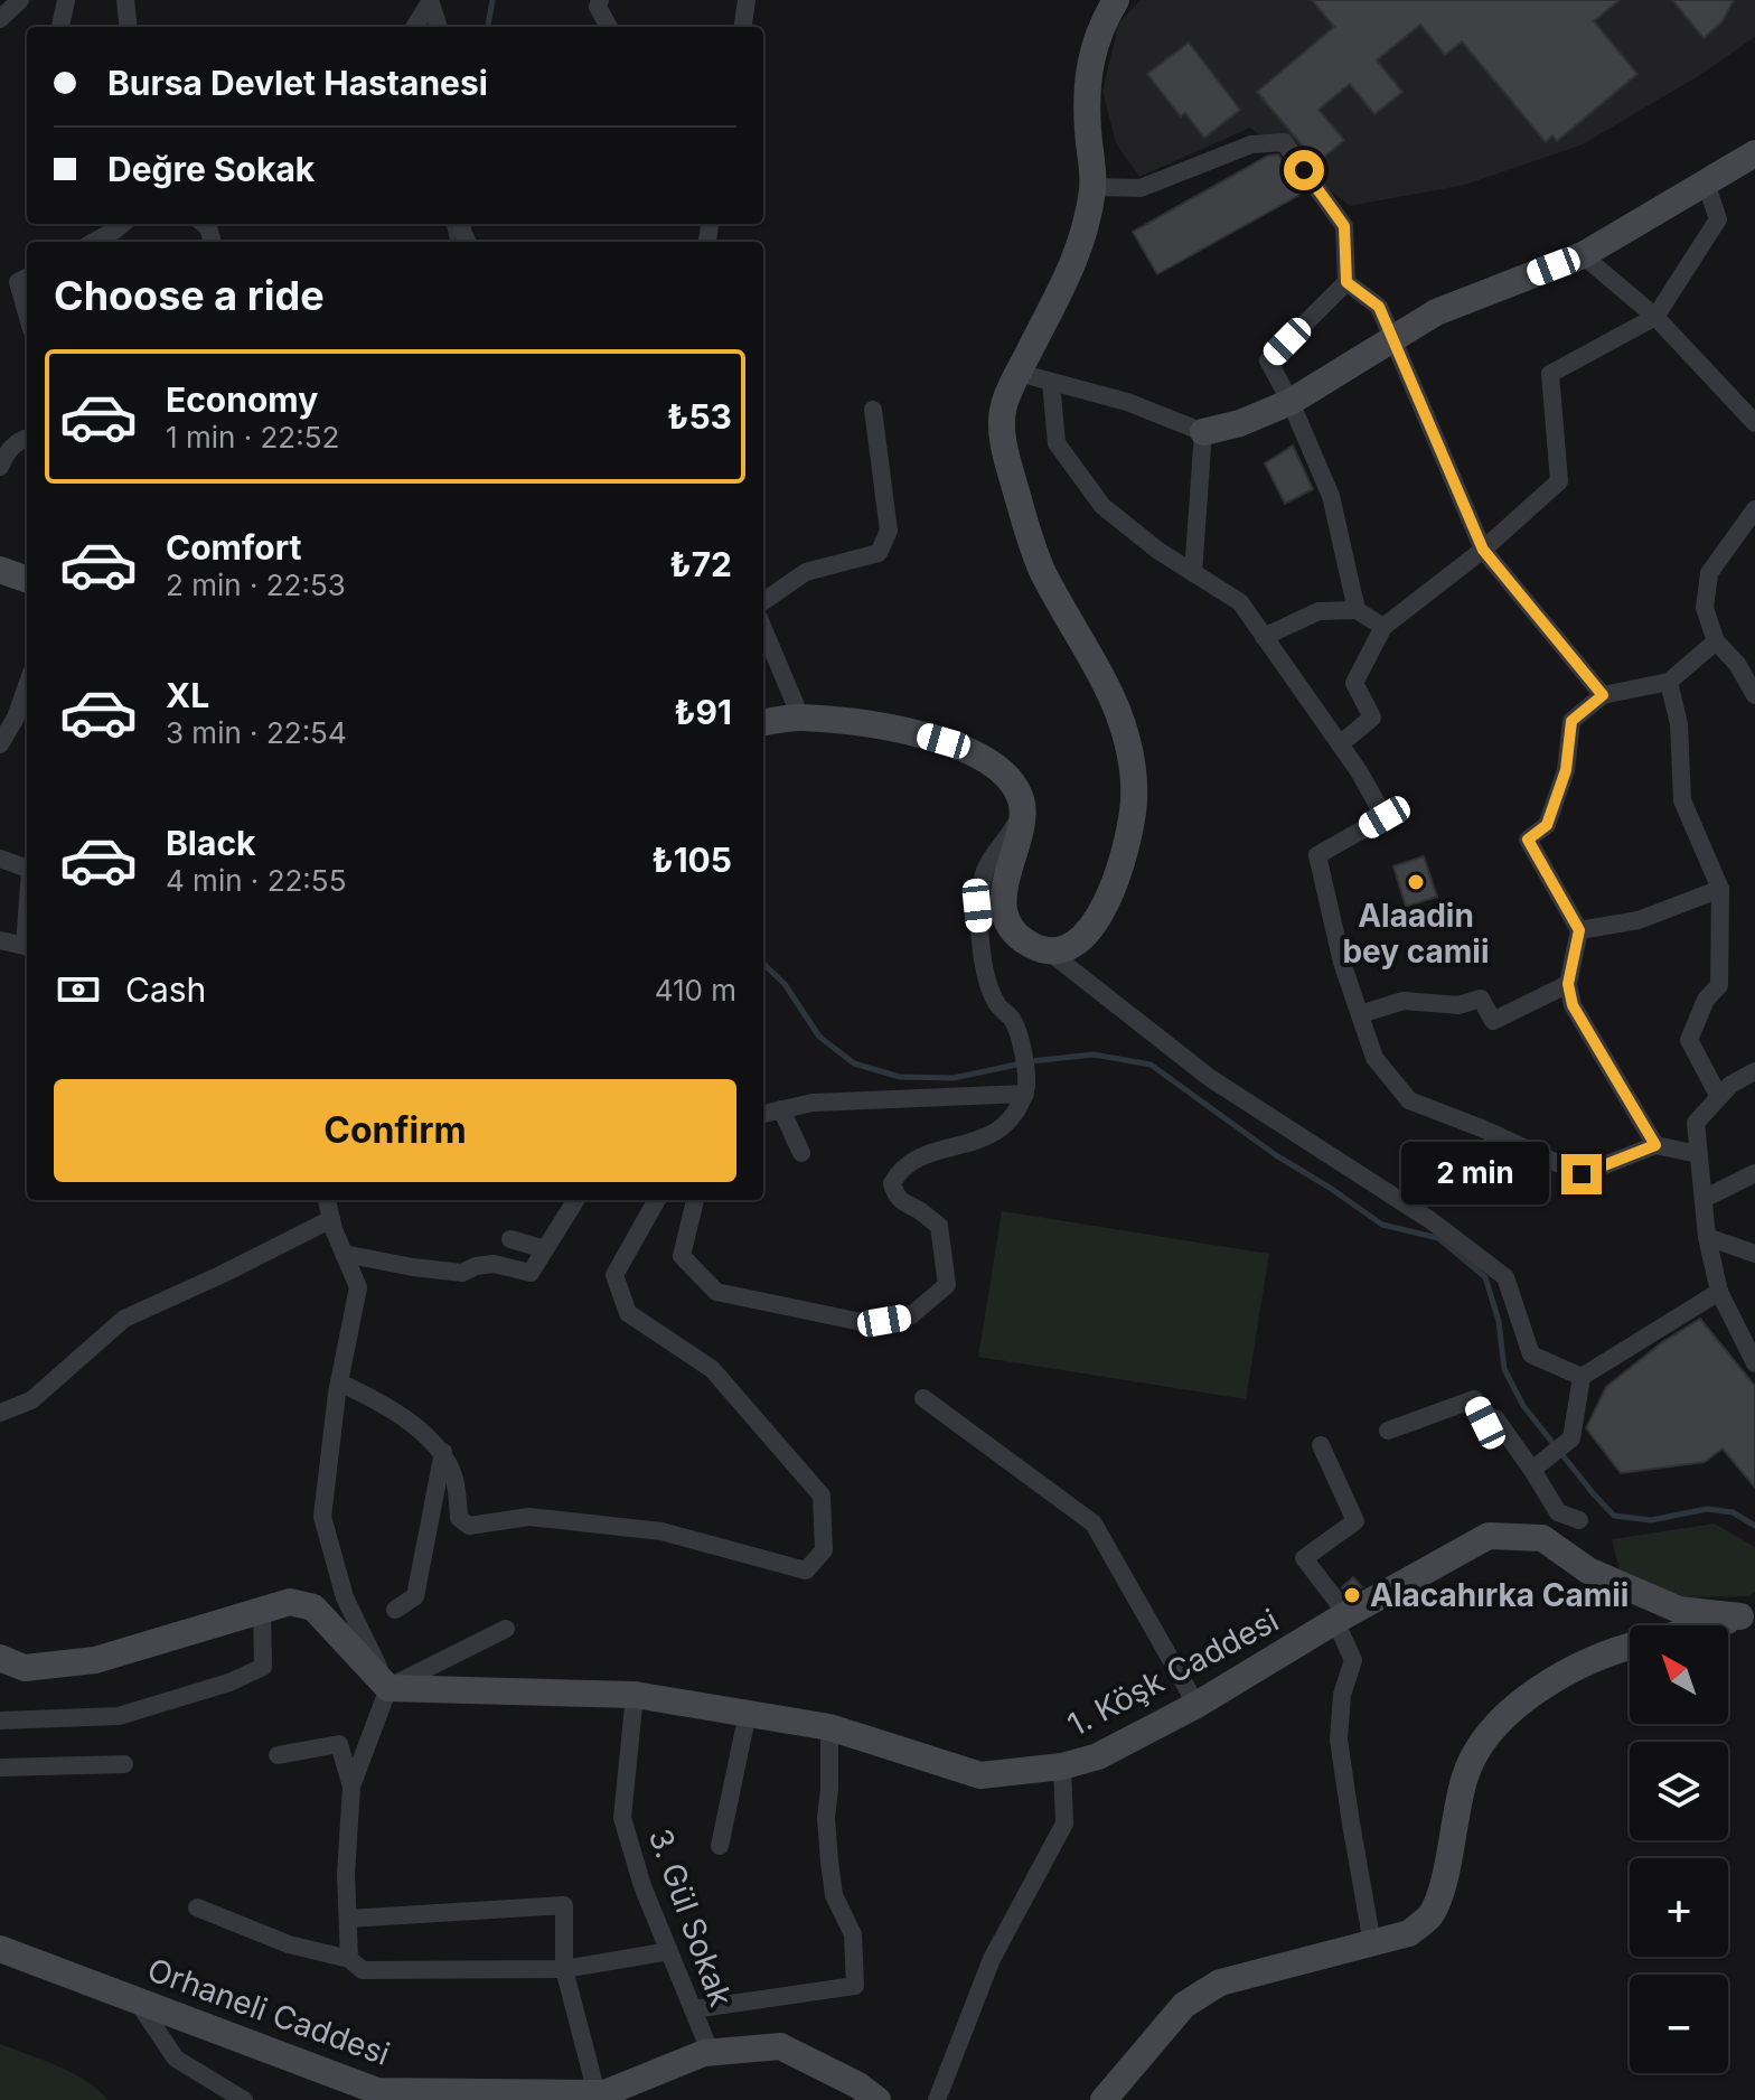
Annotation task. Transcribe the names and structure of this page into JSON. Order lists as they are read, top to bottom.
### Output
{
  "streets": {
    "main road": ["1. Köşk Caddesi", "Orhaneli Caddesi"],
    "street": ["3. Gül Sokak"]
  },
  "crossings": [
    ["1. Köşk Caddesi", "3. Gül Sokak"],
    ["3. Gül Sokak", "Orhaneli Caddesi"]
  ],
  "places": ["Alaadin bey camii", "Alacahırka Camii"],
  "north": "top left",
  "page": {
    "banner": ["Bursa Devlet Hastanesi", "Değre Sokak"],
    "heading": "Choose a ride",
    "list": [
      {
        "name": "Economy",
        "note": "1 min · 22:52",
        "value": "₺53"
      },
      {
        "name": "Comfort",
        "note": "2 min · 22:53",
        "value": "₺72"
      },
      {
        "name": "XL",
        "note": "3 min · 22:54",
        "value": "₺91"
      },
      {
        "name": "Black",
        "note": "4 min · 22:55",
        "value": "₺105"
      }
    ],
    "pay": ["Cash", "410 m"],
    "buttons": "Confirm",
    "bubble": "2 min",
    "map_buttons": ["+", "−"]
  }
}
